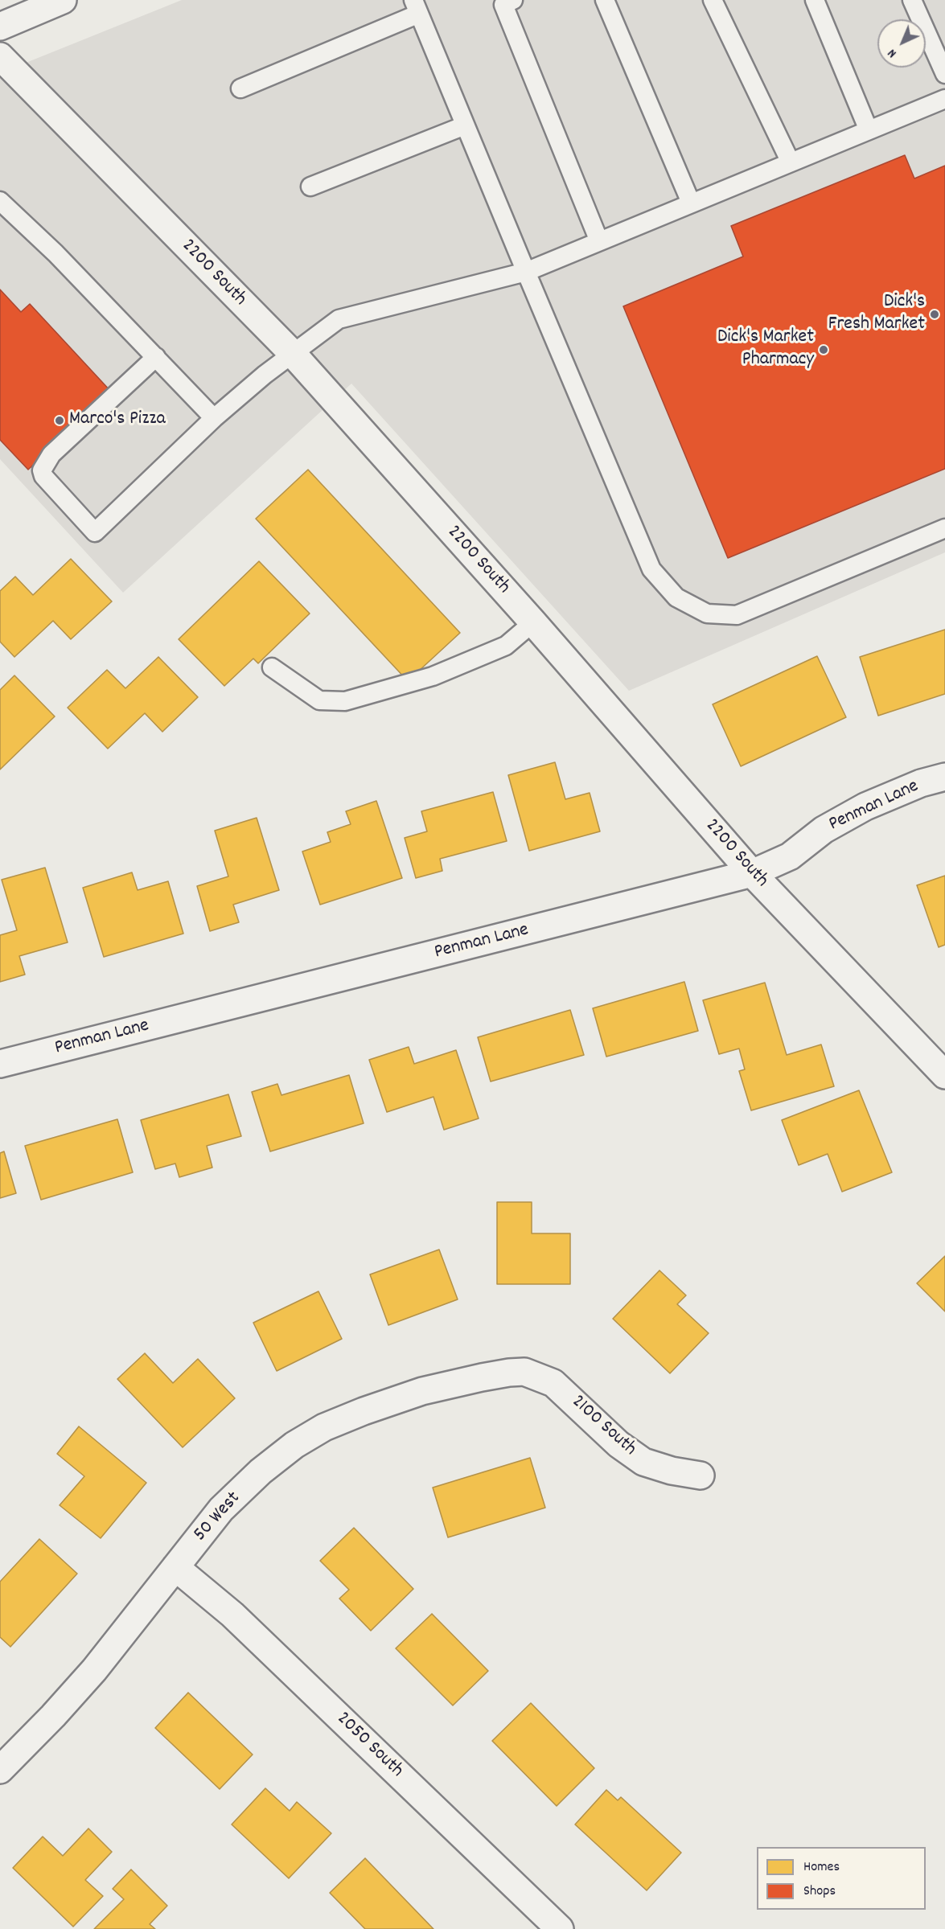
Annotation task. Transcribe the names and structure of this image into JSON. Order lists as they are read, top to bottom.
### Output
{
  "streets": {
    "street": [
      "2200 South",
      "Penman Lane",
      "2100 South",
      "50 West",
      "2050 South"
    ]
  },
  "crossings": [
    ["2200 South", "Penman Lane"],
    ["2100 South", "50 West"],
    ["50 West", "2050 South"]
  ],
  "places": ["Dick's Fresh Market", "Dick's Market Pharmacy", "Marco's Pizza"],
  "legend": ["Homes", "Shops"],
  "north": "bottom left"
}
